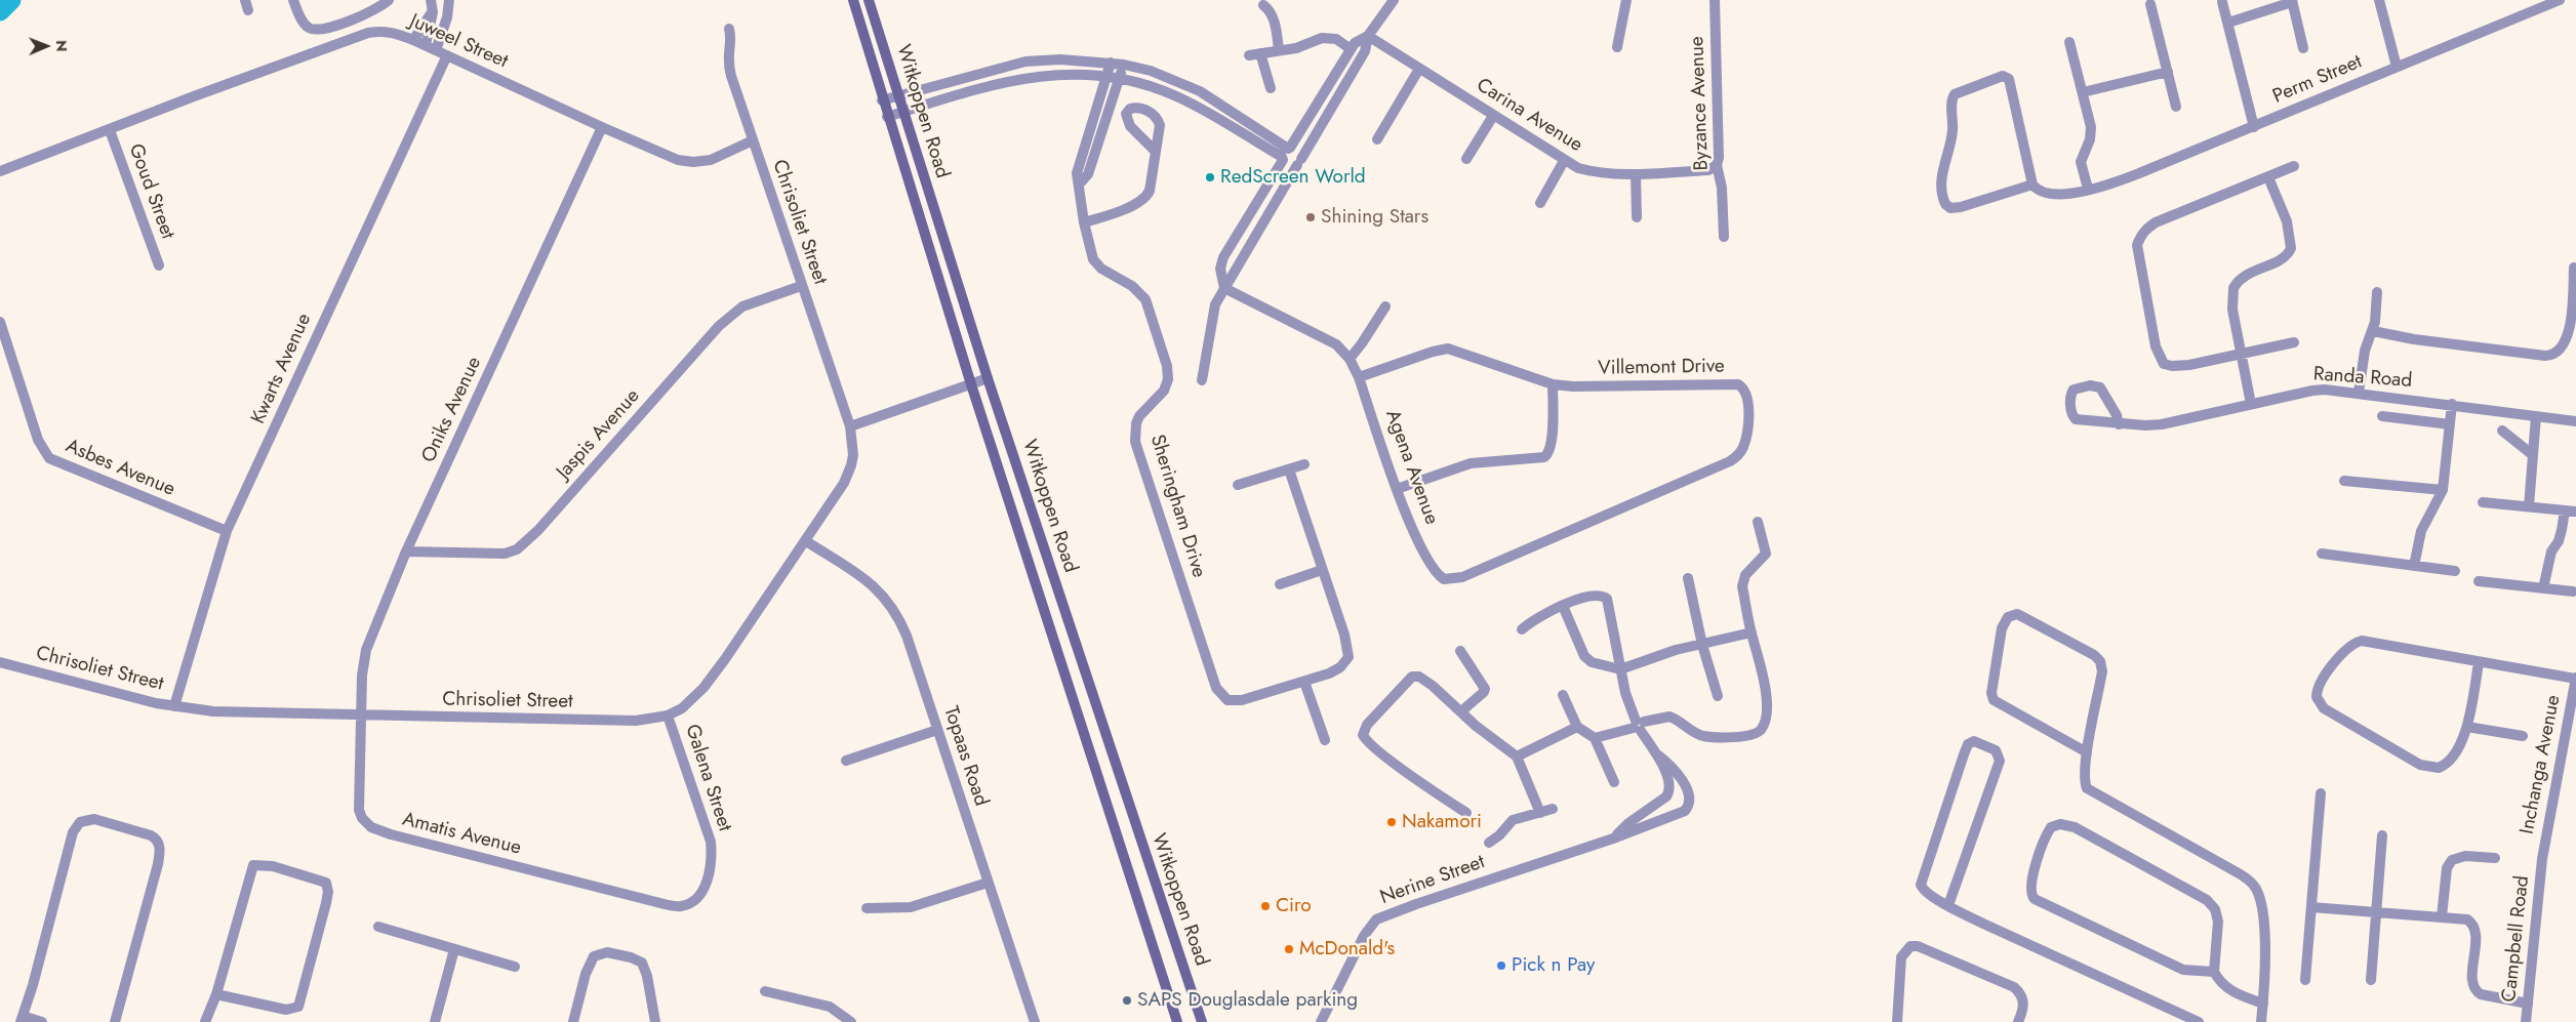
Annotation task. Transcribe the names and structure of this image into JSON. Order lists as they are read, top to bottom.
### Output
{
  "streets": {
    "main road": ["Witkoppen Road"],
    "street": [
      "Juweel Street",
      "Perm Street",
      "Byzance Avenue",
      "Carina Avenue",
      "Goud Street",
      "Chrisoliet Street",
      "Villemont Drive",
      "Kwarts Avenue",
      "Randa Road",
      "Oniks Avenue",
      "Jaspis Avenue",
      "Agena Avenue",
      "Asbes Avenue",
      "Sheringham Drive",
      "Topaas Road",
      "Inchanga Avenue",
      "Galena Street",
      "Amatis Avenue",
      "Nerine Street",
      "Campbell Road"
    ]
  },
  "crossings": [
    ["Juweel Street", "Goud Street"],
    ["Juweel Street", "Chrisoliet Street"],
    ["Juweel Street", "Kwarts Avenue"],
    ["Juweel Street", "Oniks Avenue"],
    ["Byzance Avenue", "Carina Avenue"],
    ["Chrisoliet Street", "Kwarts Avenue"],
    ["Chrisoliet Street", "Oniks Avenue"],
    ["Chrisoliet Street", "Jaspis Avenue"],
    ["Chrisoliet Street", "Topaas Road"],
    ["Chrisoliet Street", "Galena Street"],
    ["Chrisoliet Street", "Amatis Avenue"],
    ["Villemont Drive", "Agena Avenue"],
    ["Kwarts Avenue", "Asbes Avenue"],
    ["Oniks Avenue", "Jaspis Avenue"],
    ["Oniks Avenue", "Amatis Avenue"],
    ["Inchanga Avenue", "Campbell Road"],
    ["Galena Street", "Amatis Avenue"]
  ],
  "places": [
    "RedScreen World",
    "Shining Stars",
    "Nakamori",
    "Ciro",
    "McDonald's",
    "Pick n Pay",
    "SAPS Douglasdale parking"
  ],
  "north": "right"
}
